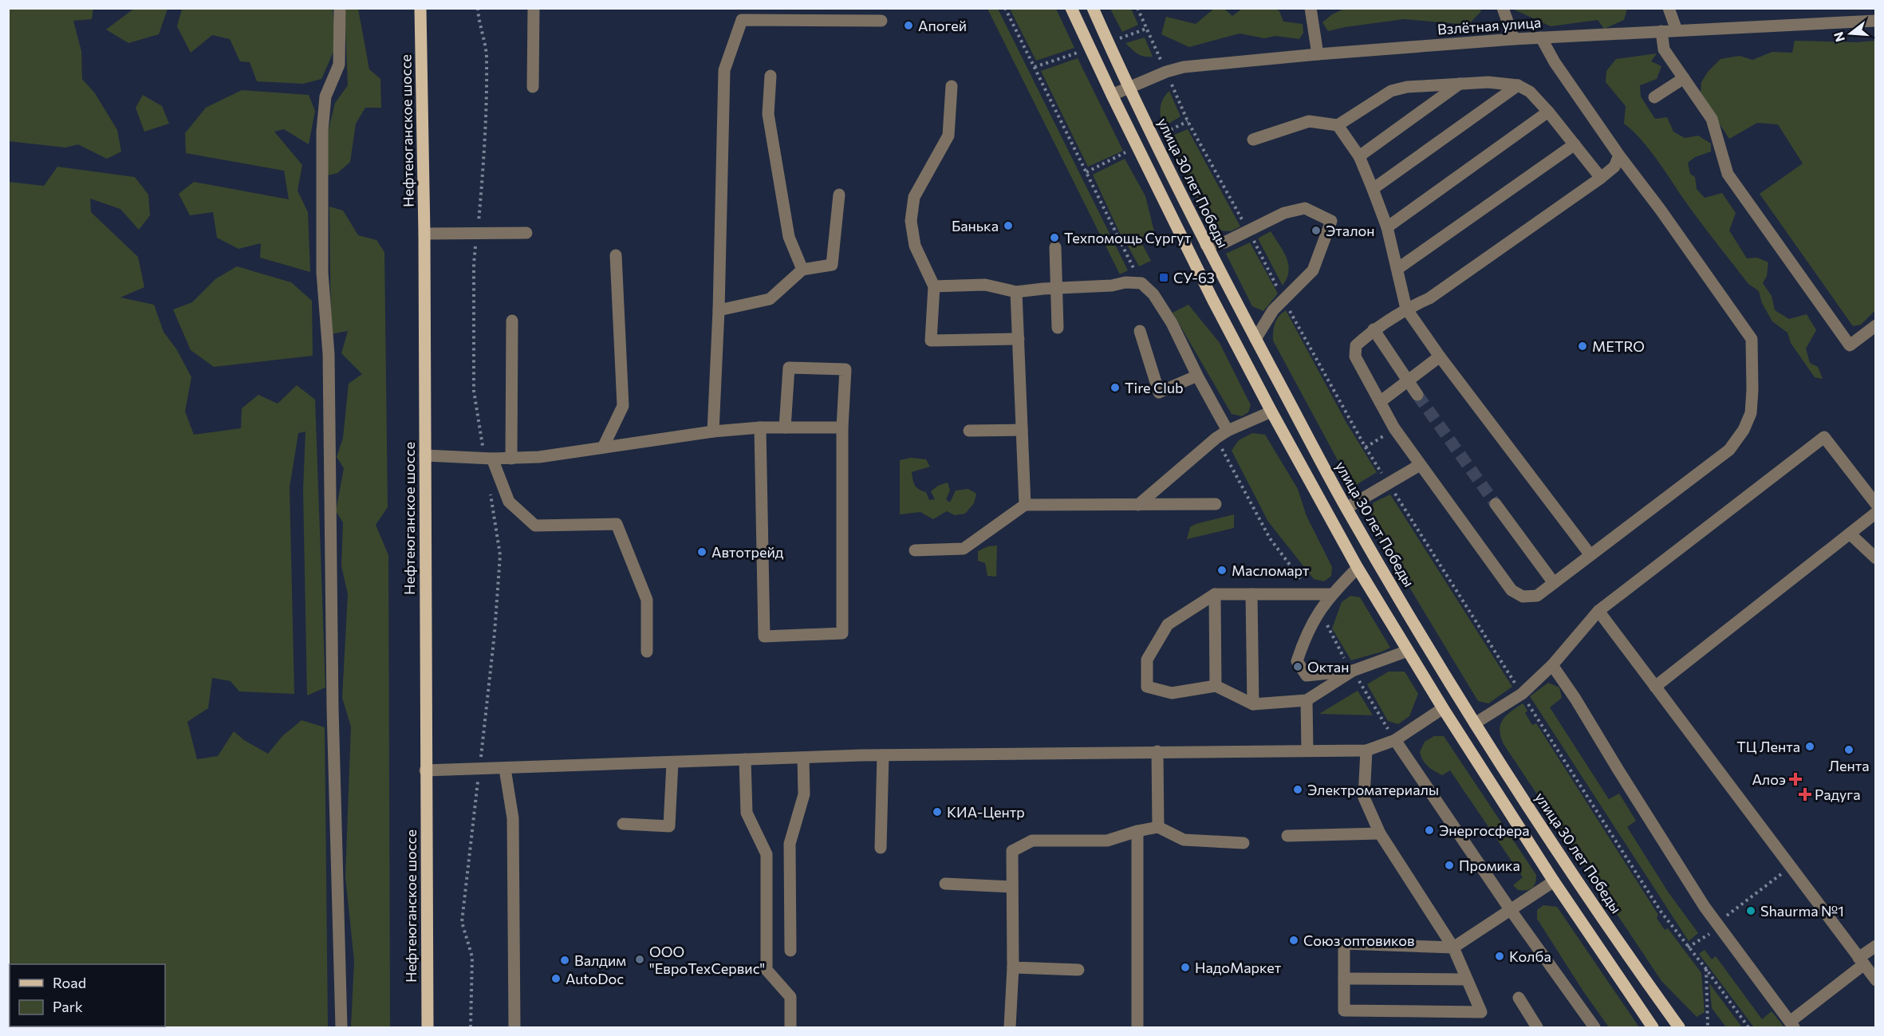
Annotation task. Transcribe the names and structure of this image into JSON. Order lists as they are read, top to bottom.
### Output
{
  "streets": {
    "main road": ["Нефтеюганское шоссе", "улица 30 лет Победы"],
    "street": ["Взлётная улица"]
  },
  "crossings": [
    ["Взлётная улица", "улица 30 лет Победы"]
  ],
  "places": {
    "other": [
      "Апогей",
      "Банька",
      "Эталон",
      "Техпомощь Сургут",
      "METRO",
      "Tire Club",
      "Автотрейд",
      "Масломарт",
      "Октан",
      "ТЦ Лента",
      "Лента",
      "Электроматериалы",
      "КИА-Центр",
      "Энергосфера",
      "Промика",
      "Shaurma №1",
      "Союз оптовиков",
      "Колба",
      "ООО \"ЕвроТехСервис\"",
      "Валдим",
      "НадоМаркет",
      "AutoDoc"
    ],
    "transit": ["СУ-63"],
    "health": ["Алоэ", "Радуга"]
  },
  "legend": ["Road", "Park"],
  "north": "left"
}
